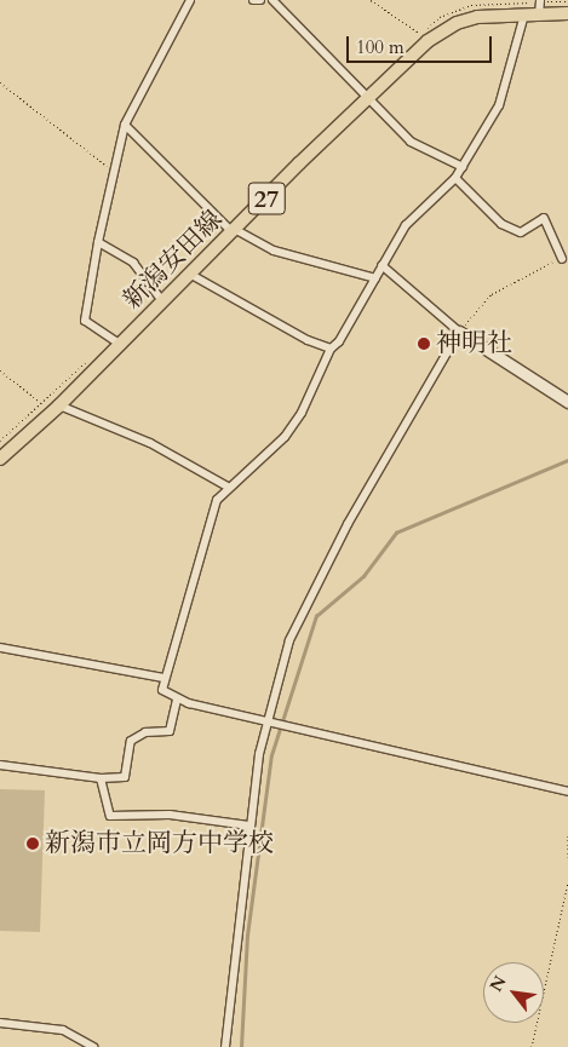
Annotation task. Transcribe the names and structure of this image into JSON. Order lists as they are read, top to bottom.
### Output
{
  "streets": {
    "main road": ["27", "新潟安田線"]
  },
  "places": ["神明社", "新潟市立岡方中学校"],
  "scale_bar": "100 m",
  "north": "top left"
}
